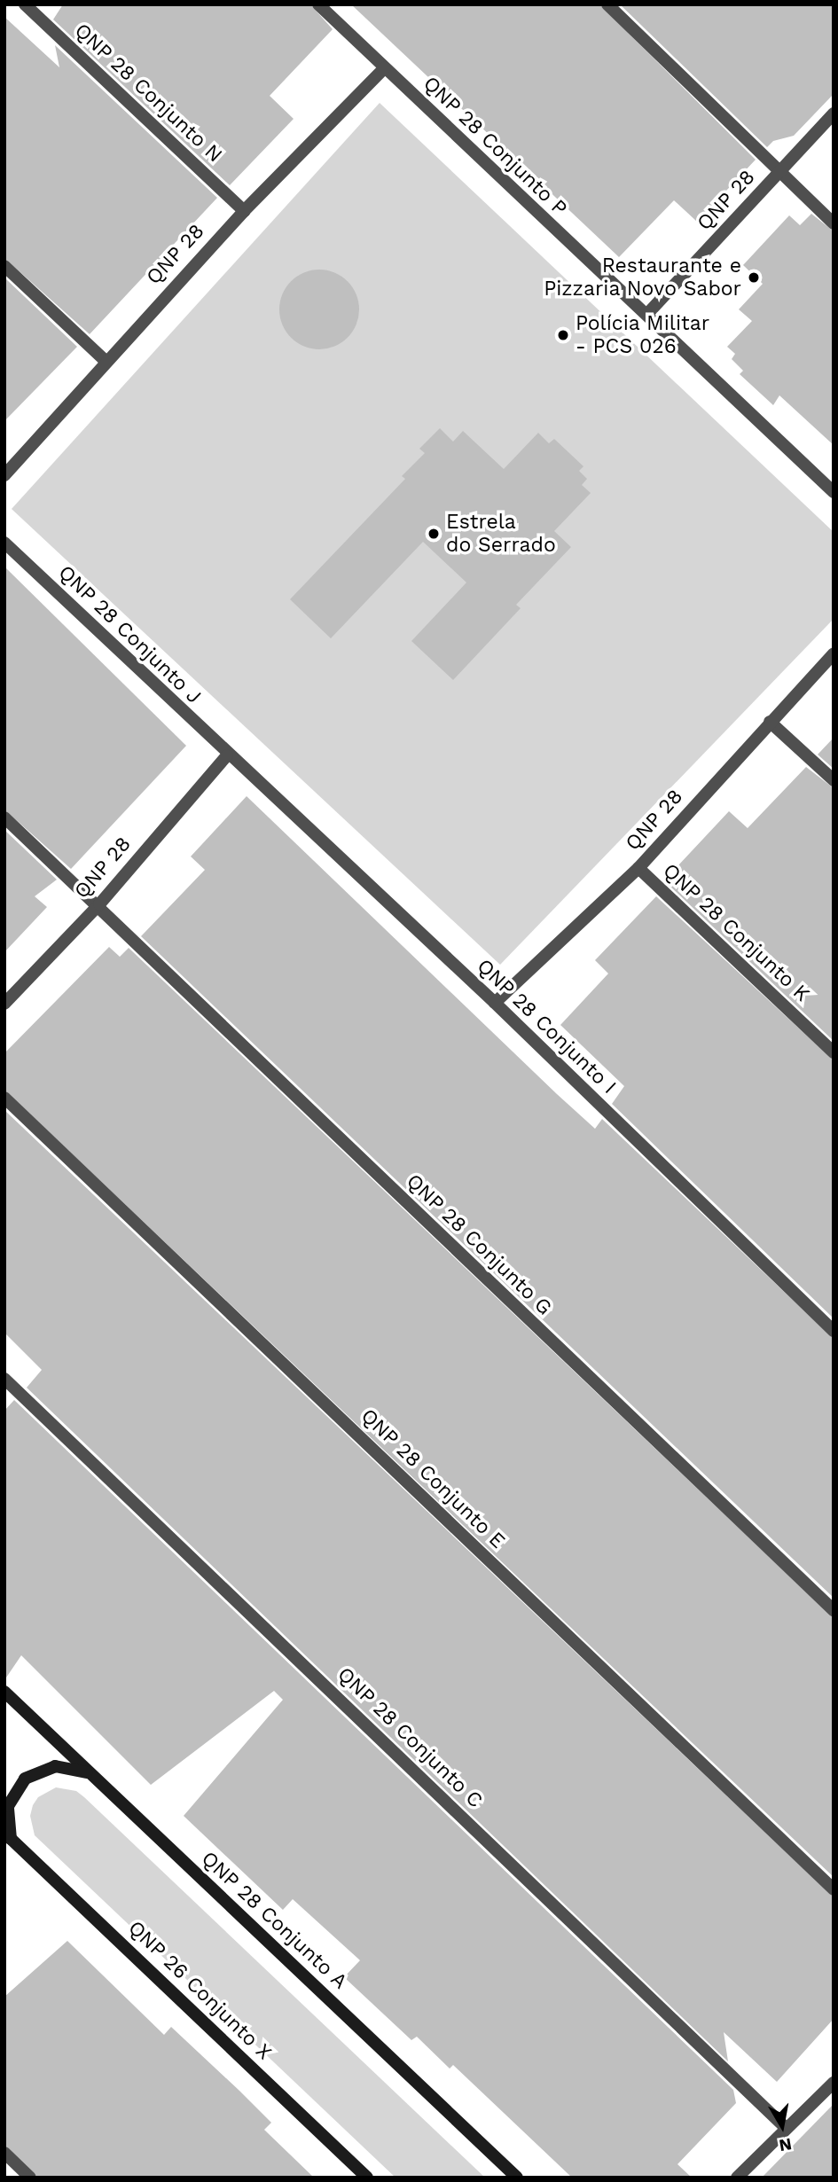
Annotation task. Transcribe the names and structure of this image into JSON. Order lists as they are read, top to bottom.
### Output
{
  "streets": {
    "street": [
      "QNP 28 Conjunto N",
      "QNP 28 Conjunto P",
      "QNP 28",
      "QNP 28 Conjunto J",
      "QNP 28 Conjunto K",
      "QNP 28 Conjunto I",
      "QNP 28 Conjunto G",
      "QNP 28 Conjunto E",
      "QNP 28 Conjunto C",
      "QNP 28 Conjunto A",
      "QNP 26 Conjunto X"
    ]
  },
  "crossings": [
    ["QNP 28 Conjunto N", "QNP 28"],
    ["QNP 28 Conjunto P", "QNP 28"],
    ["QNP 28", "QNP 28 Conjunto J"],
    ["QNP 28", "QNP 28 Conjunto K"],
    ["QNP 28", "QNP 28 Conjunto I"],
    ["QNP 28", "QNP 28 Conjunto G"],
    ["QNP 28 Conjunto J", "QNP 28 Conjunto I"]
  ],
  "places": ["Restaurante e Pizzaria Novo Sabor", "Polícia Militar - PCS 026", "Estrela do Serrado"],
  "north": "bottom"
}
